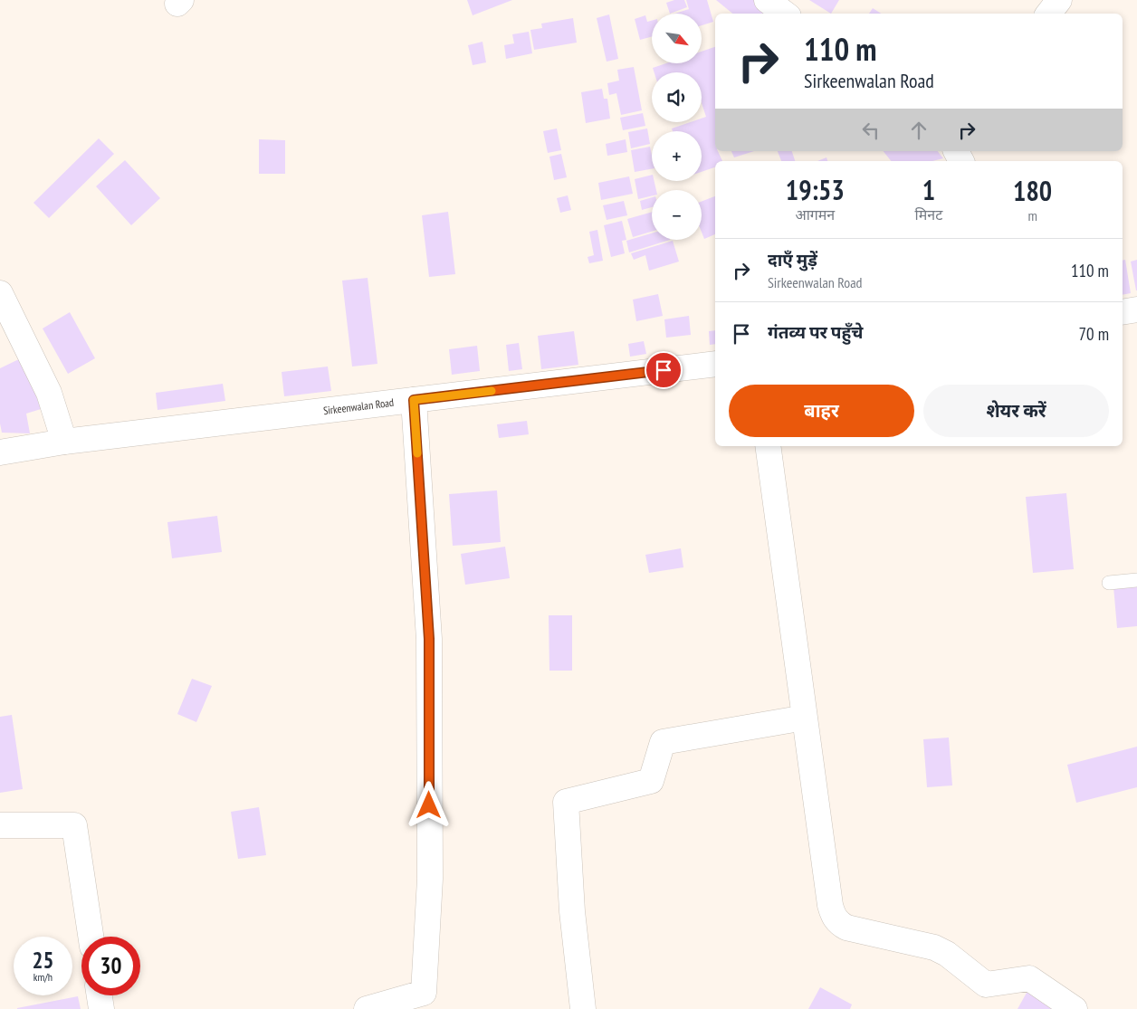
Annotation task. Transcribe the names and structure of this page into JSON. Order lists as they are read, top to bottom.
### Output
{
  "streets": {
    "street": ["Sirkeenwalan Road"]
  },
  "north": "bottom right",
  "page": {
    "map_buttons": ["+", "−"],
    "turn": ["110 m", "Sirkeenwalan Road"],
    "eta": [
      "19:53",
      "आगमन",
      "1",
      "मिनट",
      "180",
      "m"
    ],
    "list": [
      {
        "name": "दाएँ मुड़ें",
        "note": "Sirkeenwalan Road",
        "value": "110 m"
      },
      {
        "name": "गंतव्य पर पहुँचे",
        "value": "70 m"
      }
    ],
    "buttons": ["बाहर", "शेयर करें"],
    "speed": "25 km/h",
    "limit": "30"
  }
}
